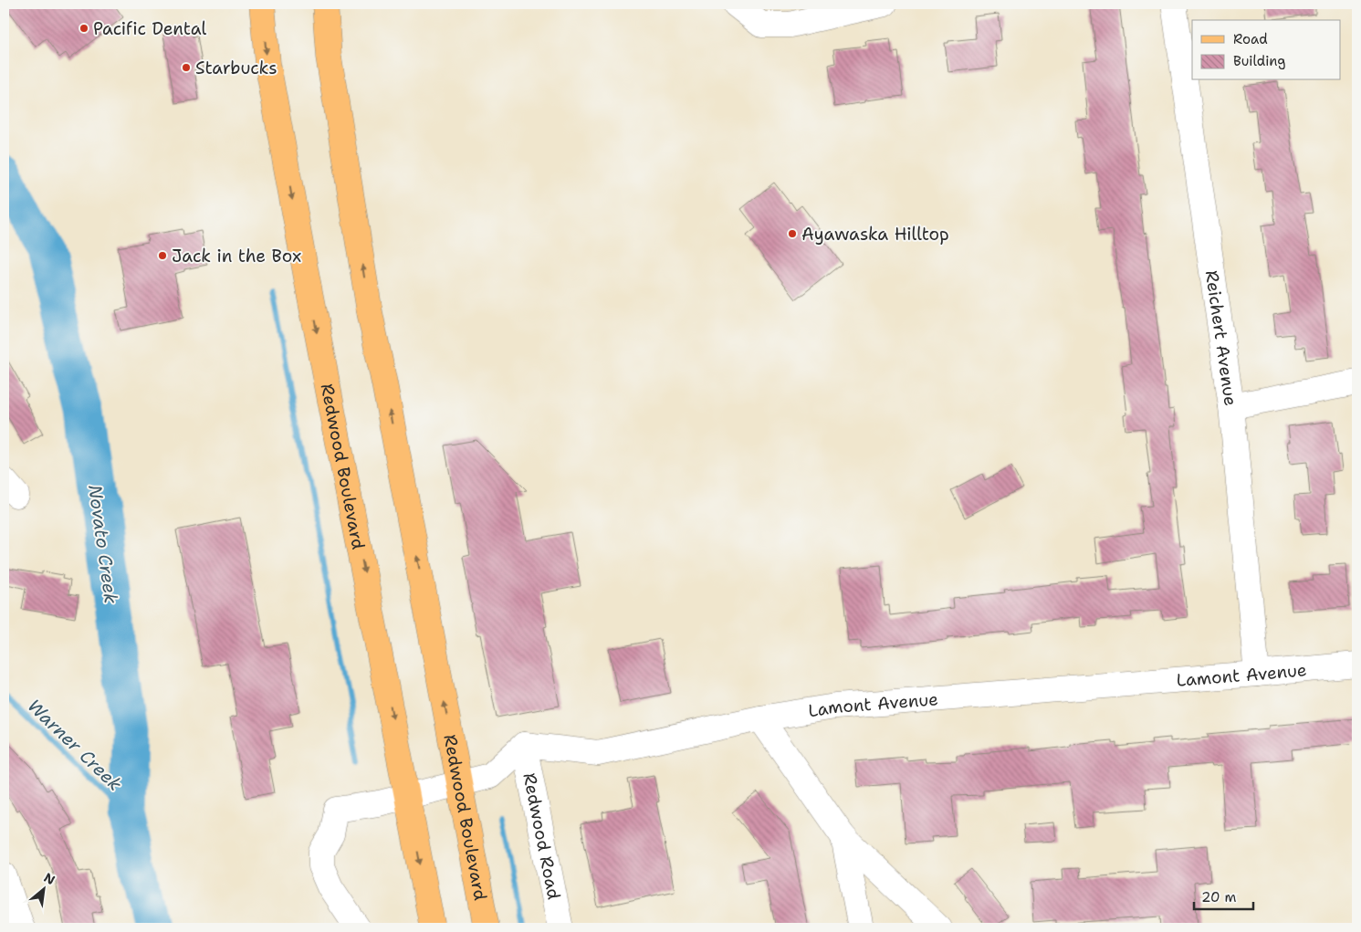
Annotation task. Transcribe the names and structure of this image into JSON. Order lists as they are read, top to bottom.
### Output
{
  "streets": {
    "main road": ["Redwood Boulevard"],
    "street": ["Reichert Avenue", "Lamont Avenue", "Redwood Road"]
  },
  "crossings": [
    ["Reichert Avenue", "Lamont Avenue"],
    ["Lamont Avenue", "Redwood Road"]
  ],
  "water": ["Novato Creek", "Warner Creek"],
  "places": [
    "Pacific Dental",
    "Starbucks",
    "Ayawaska Hilltop",
    "Jack in the Box"
  ],
  "legend": ["Road", "Building"],
  "scale_bar": "20 m",
  "north": "top right"
}
